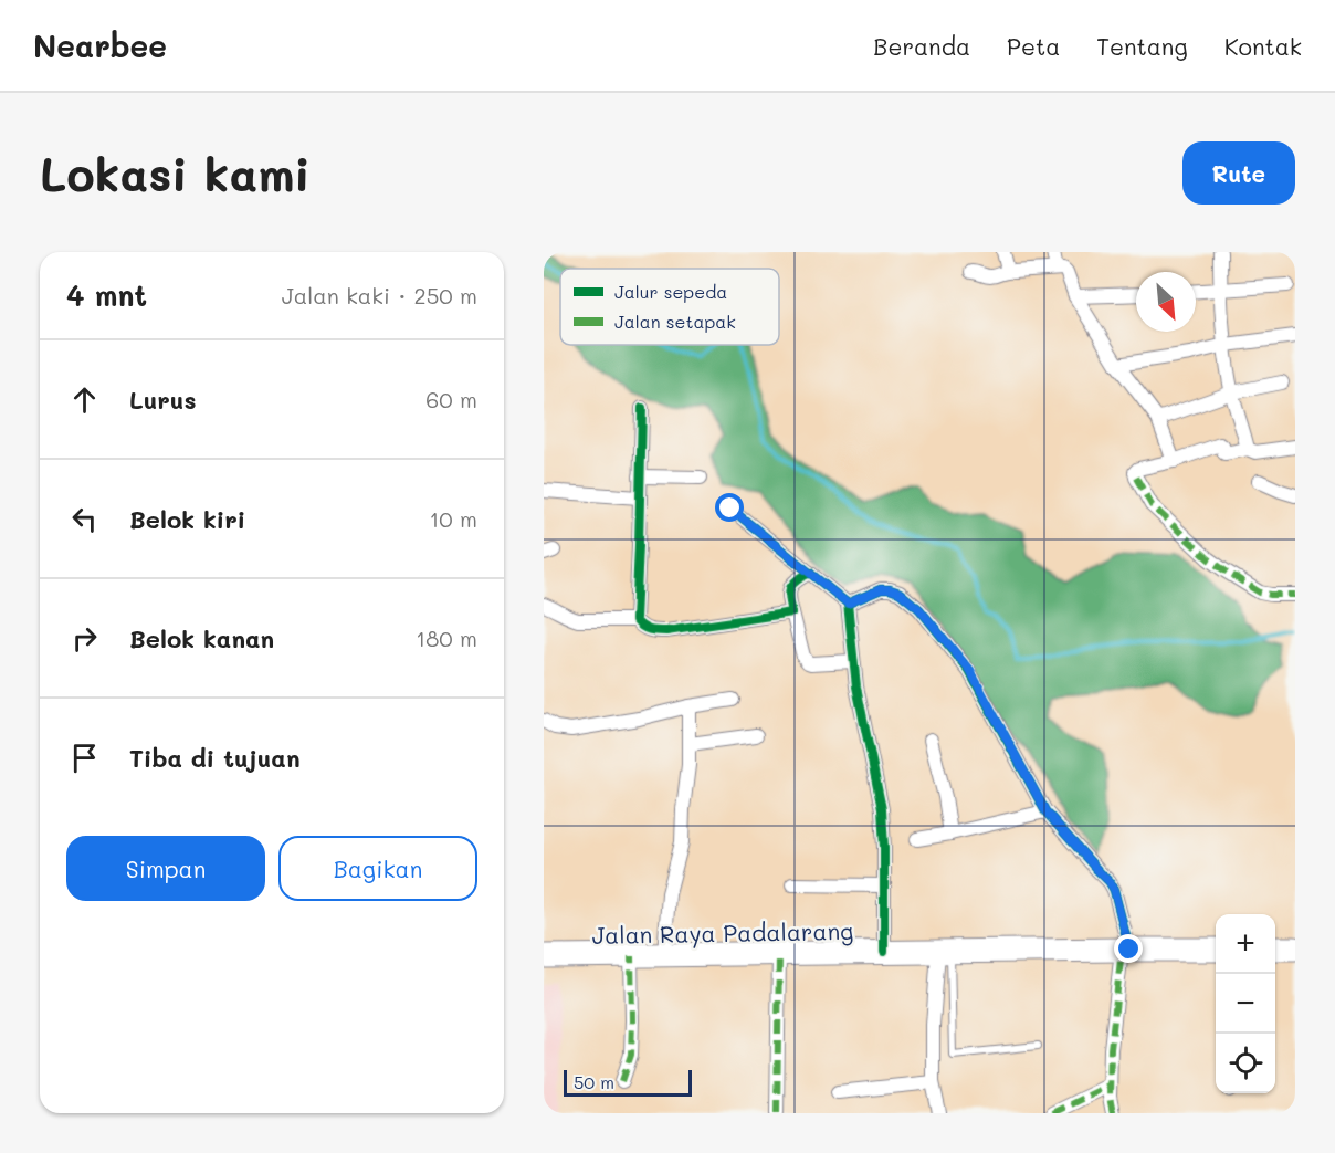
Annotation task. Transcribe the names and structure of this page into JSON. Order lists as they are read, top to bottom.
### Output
{
  "streets": {
    "highway": ["Jalan Raya Padalarang"]
  },
  "legend": ["Jalur sepeda", "Jalan setapak"],
  "scale_bar": "50 m",
  "north": "bottom right",
  "page": {
    "header": "Nearbee",
    "nav": [
      "Beranda",
      "Peta",
      "Tentang",
      "Kontak"
    ],
    "buttons": [
      "Rute",
      ["Simpan", "Bagikan"]
    ],
    "title": "Lokasi kami",
    "heading": ["4 mnt", "Jalan kaki · 250 m"],
    "list": [
      ["Lurus", "60 m"],
      ["Belok kiri", "10 m"],
      ["Belok kanan", "180 m"],
      "Tiba di tujuan"
    ],
    "map_buttons": ["+", "−"],
    "scale": "50 m"
  }
}
